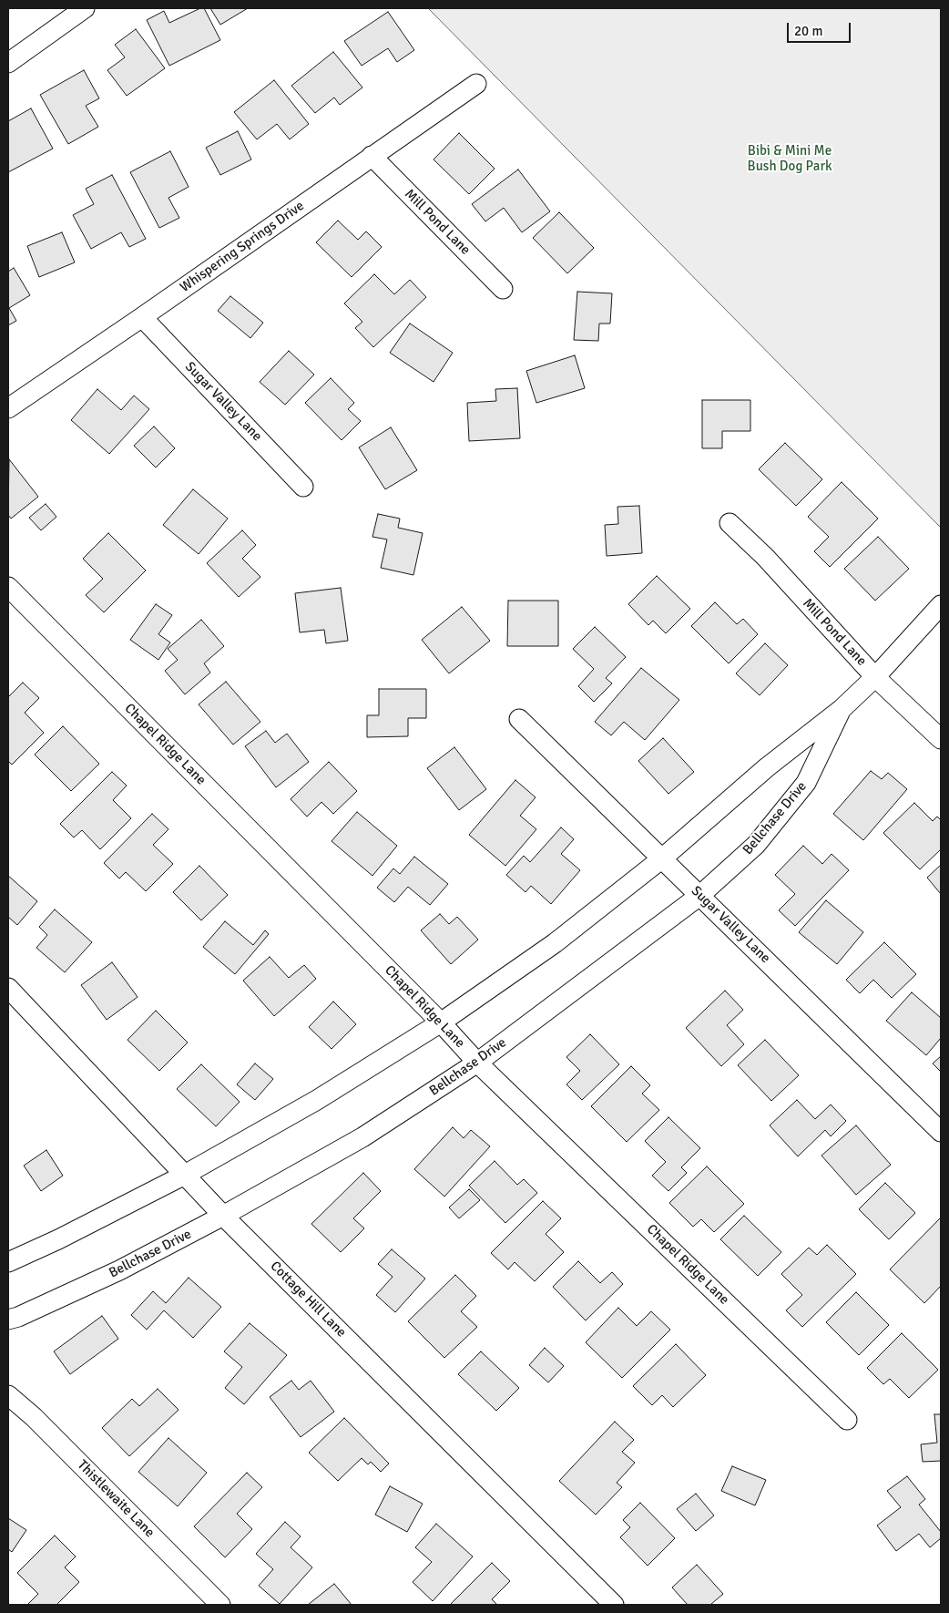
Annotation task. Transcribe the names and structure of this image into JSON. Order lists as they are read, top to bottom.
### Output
{
  "streets": {
    "street": [
      "Mill Pond Lane",
      "Whispering Springs Drive",
      "Sugar Valley Lane",
      "Chapel Ridge Lane",
      "Bellchase Drive",
      "Cottage Hill Lane",
      "Thistlewaite Lane"
    ]
  },
  "crossings": [
    ["Mill Pond Lane", "Whispering Springs Drive"],
    ["Mill Pond Lane", "Bellchase Drive"],
    ["Whispering Springs Drive", "Sugar Valley Lane"],
    ["Sugar Valley Lane", "Bellchase Drive"],
    ["Chapel Ridge Lane", "Bellchase Drive"],
    ["Bellchase Drive", "Cottage Hill Lane"]
  ],
  "parks": ["Bibi & Mini Me Bush Dog Park"],
  "scale_bar": "20 m"
}
